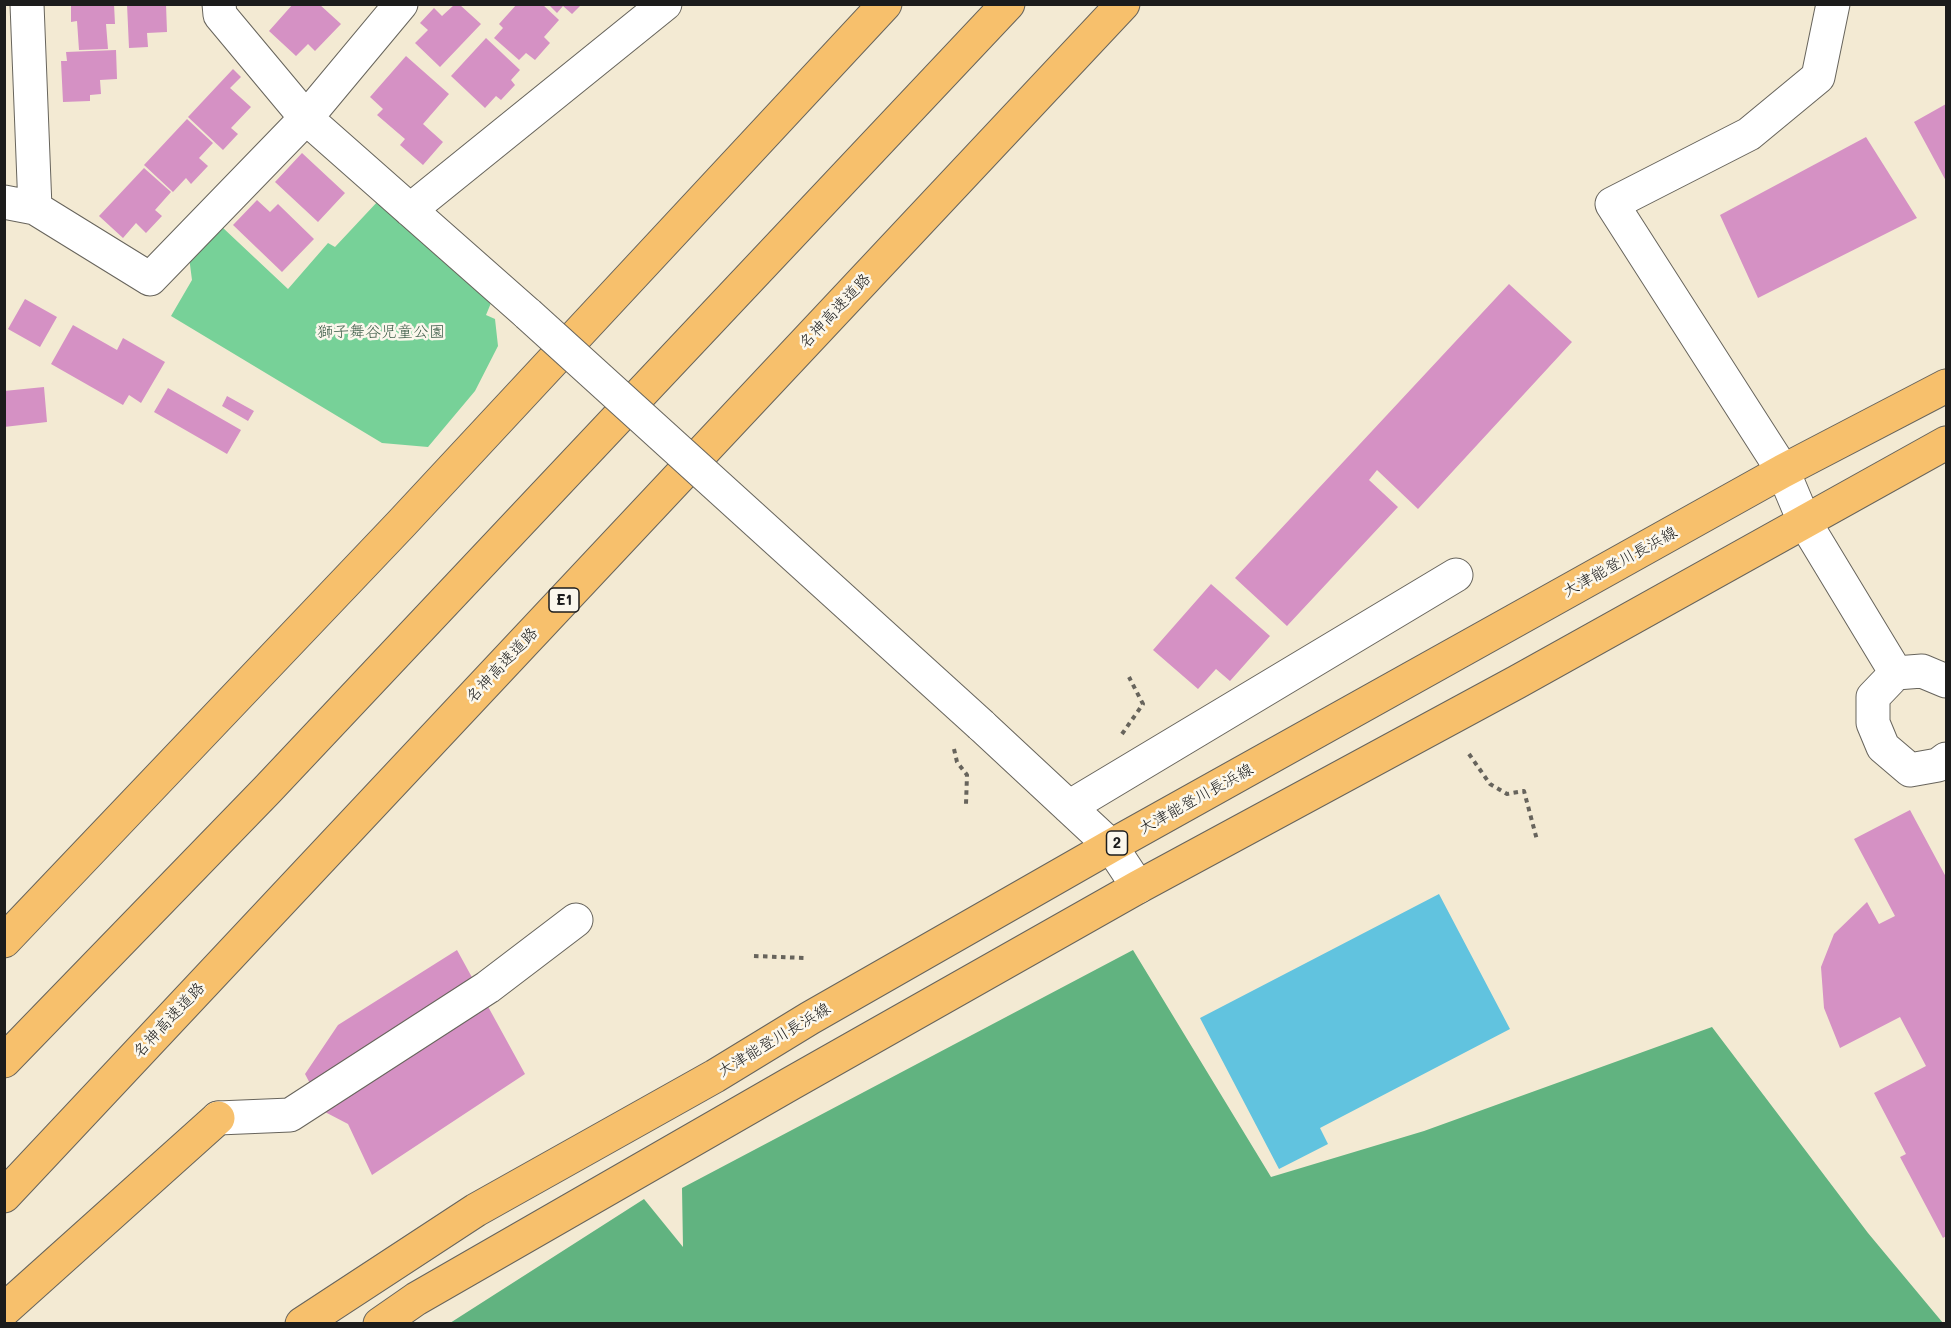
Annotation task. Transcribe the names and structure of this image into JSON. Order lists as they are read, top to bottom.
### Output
{
  "streets": {
    "main road": [
      "名神高速道路",
      "大津能登川長浜線",
      "E1",
      "2"
    ]
  },
  "parks": ["獅子舞谷児童公園"]
}
